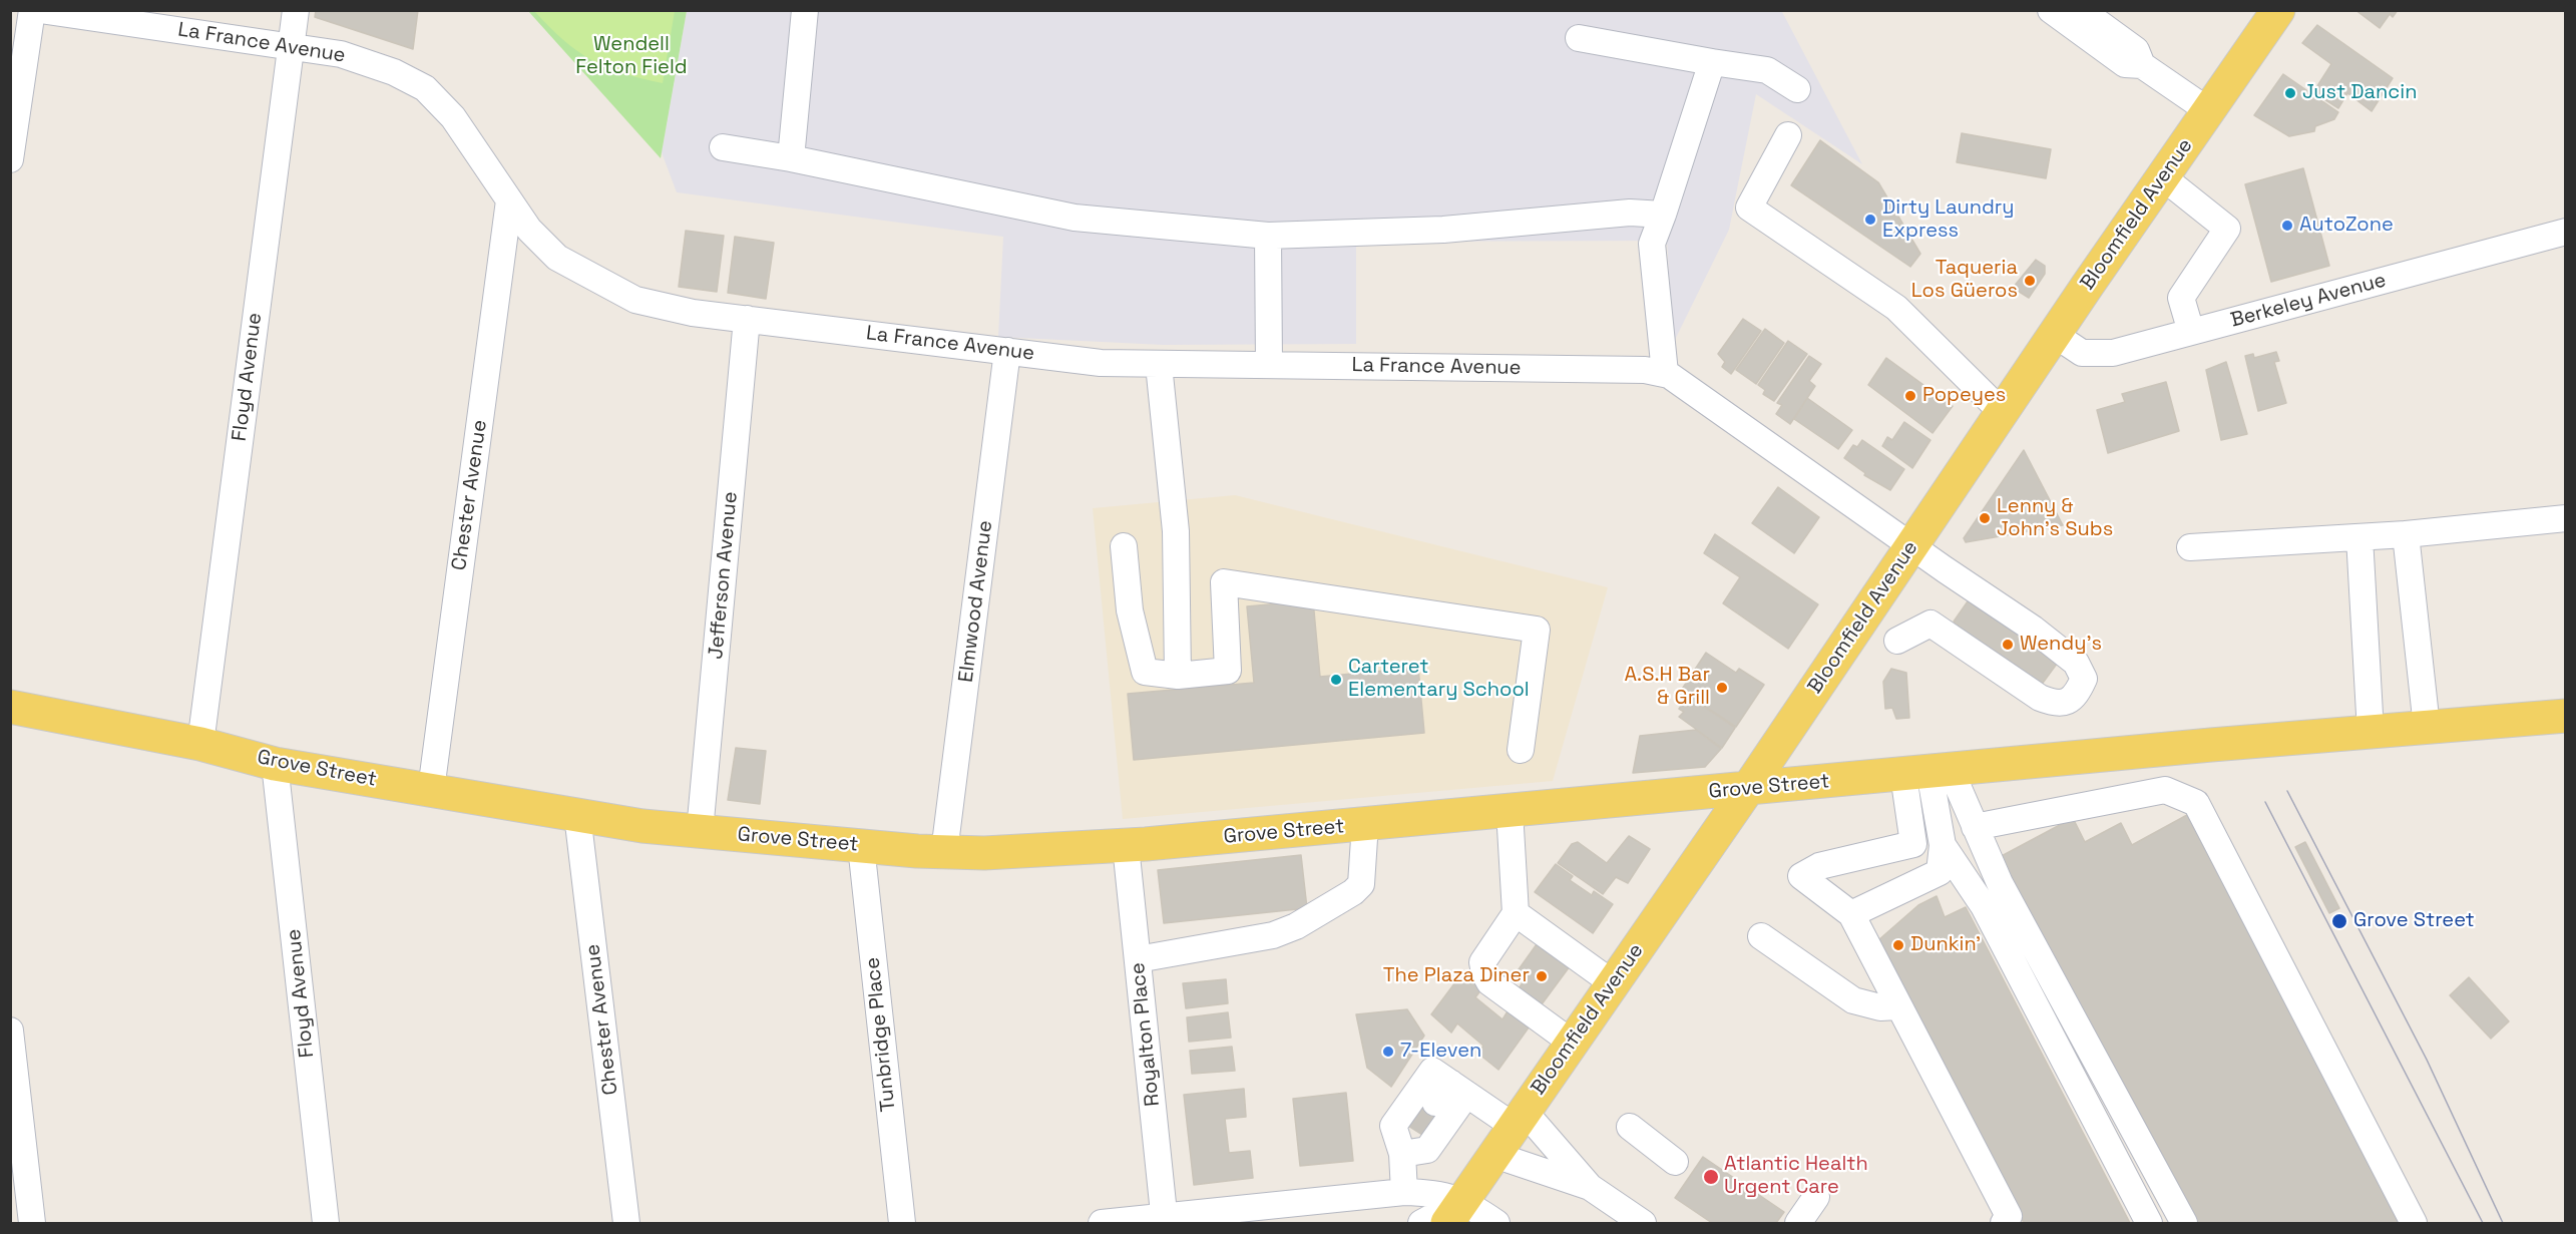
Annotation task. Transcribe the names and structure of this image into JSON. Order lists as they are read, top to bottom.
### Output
{
  "streets": {
    "main road": ["Bloomfield Avenue", "Grove Street"],
    "street": [
      "La France Avenue",
      "Berkeley Avenue",
      "Floyd Avenue",
      "Chester Avenue",
      "Jefferson Avenue",
      "Elmwood Avenue",
      "Tunbridge Place",
      "Royalton Place"
    ]
  },
  "crossings": [
    ["La France Avenue", "Bloomfield Avenue"],
    ["La France Avenue", "Floyd Avenue"],
    ["La France Avenue", "Chester Avenue"],
    ["La France Avenue", "Jefferson Avenue"],
    ["La France Avenue", "Elmwood Avenue"],
    ["Bloomfield Avenue", "Berkeley Avenue"],
    ["Bloomfield Avenue", "Grove Street"],
    ["Floyd Avenue", "Grove Street"],
    ["Chester Avenue", "Grove Street"],
    ["Jefferson Avenue", "Grove Street"],
    ["Elmwood Avenue", "Grove Street"],
    ["Grove Street", "Tunbridge Place"],
    ["Grove Street", "Royalton Place"]
  ],
  "parks": ["Wendell Felton Field"],
  "places": [
    "Just Dancin",
    "Dirty Laundry Express",
    "AutoZone",
    "Taqueria Los Güeros",
    "Popeyes",
    "Lenny & John's Subs",
    "Wendy's",
    "Carteret Elementary School",
    "A.S.H Bar & Grill",
    "Grove Street",
    "Dunkin'",
    "The Plaza Diner",
    "7-Eleven",
    "Atlantic Health Urgent Care"
  ]
}
